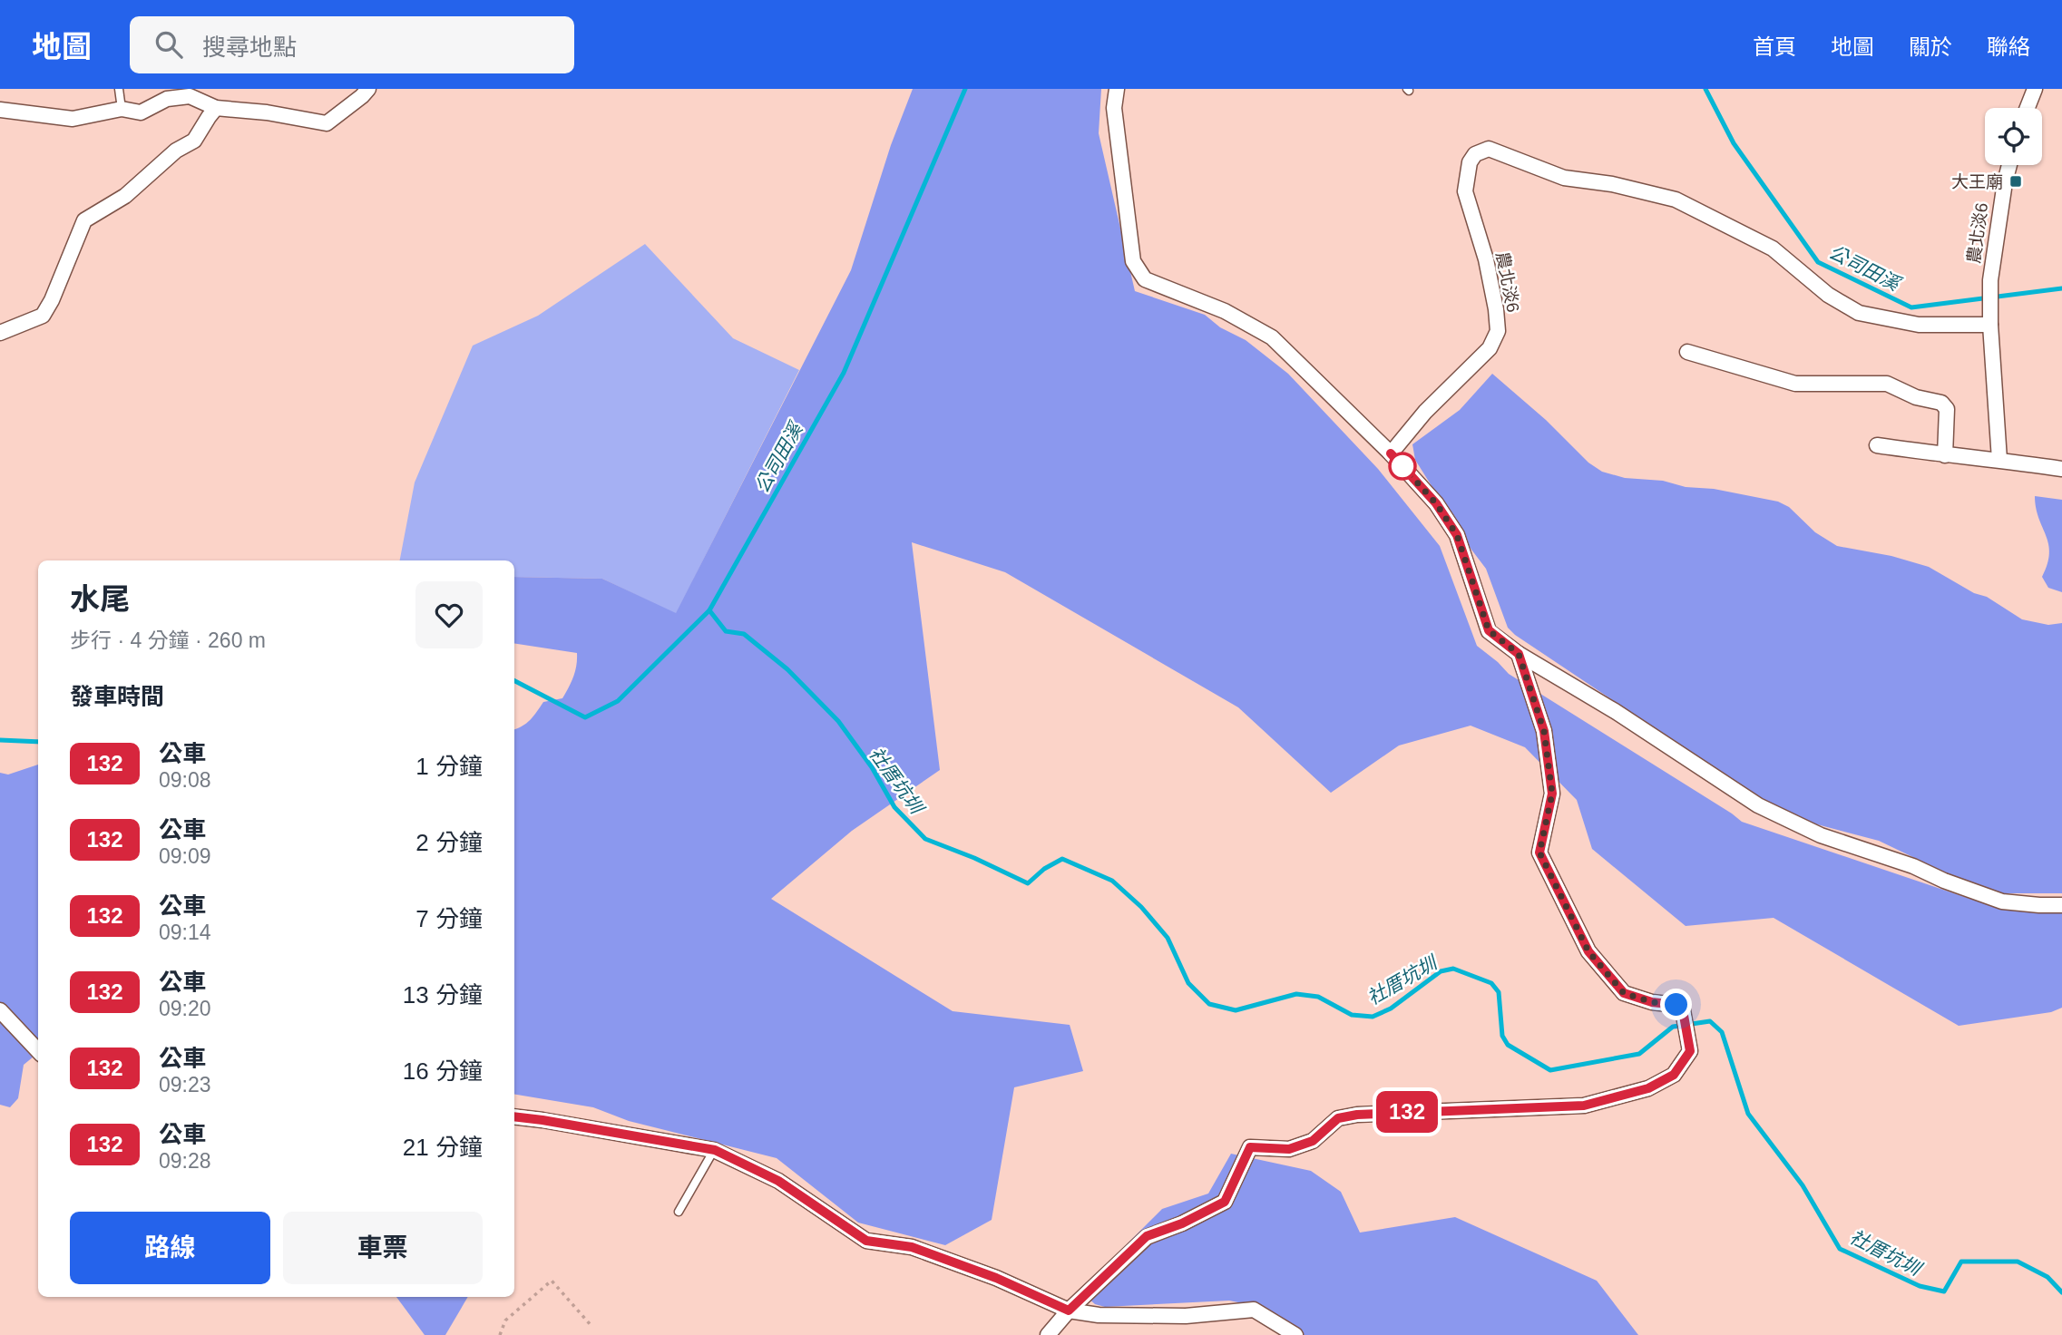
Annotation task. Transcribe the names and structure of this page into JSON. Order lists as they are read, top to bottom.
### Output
{
  "streets": {
    "street": ["農北淡6"]
  },
  "water": ["公司田溪", "社厝坑圳"],
  "places": {
    "transit": ["大王廟"]
  },
  "lines": ["bus line 132"],
  "page": {
    "header": "地圖",
    "search": "搜尋地點",
    "nav": [
      "首頁",
      "地圖",
      "關於",
      "聯絡"
    ],
    "on_map": "132",
    "heading": [
      ["水尾", "步行 · 4 分鐘 · 260 m"],
      "發車時間"
    ],
    "list": [
      {
        "mark": "132",
        "name": "公車",
        "note": "09:08",
        "value": "1 分鐘"
      },
      {
        "mark": "132",
        "name": "公車",
        "note": "09:09",
        "value": "2 分鐘"
      },
      {
        "mark": "132",
        "name": "公車",
        "note": "09:14",
        "value": "7 分鐘"
      },
      {
        "mark": "132",
        "name": "公車",
        "note": "09:20",
        "value": "13 分鐘"
      },
      {
        "mark": "132",
        "name": "公車",
        "note": "09:23",
        "value": "16 分鐘"
      },
      {
        "mark": "132",
        "name": "公車",
        "note": "09:28",
        "value": "21 分鐘"
      }
    ],
    "buttons": ["路線", "車票"]
  }
}
